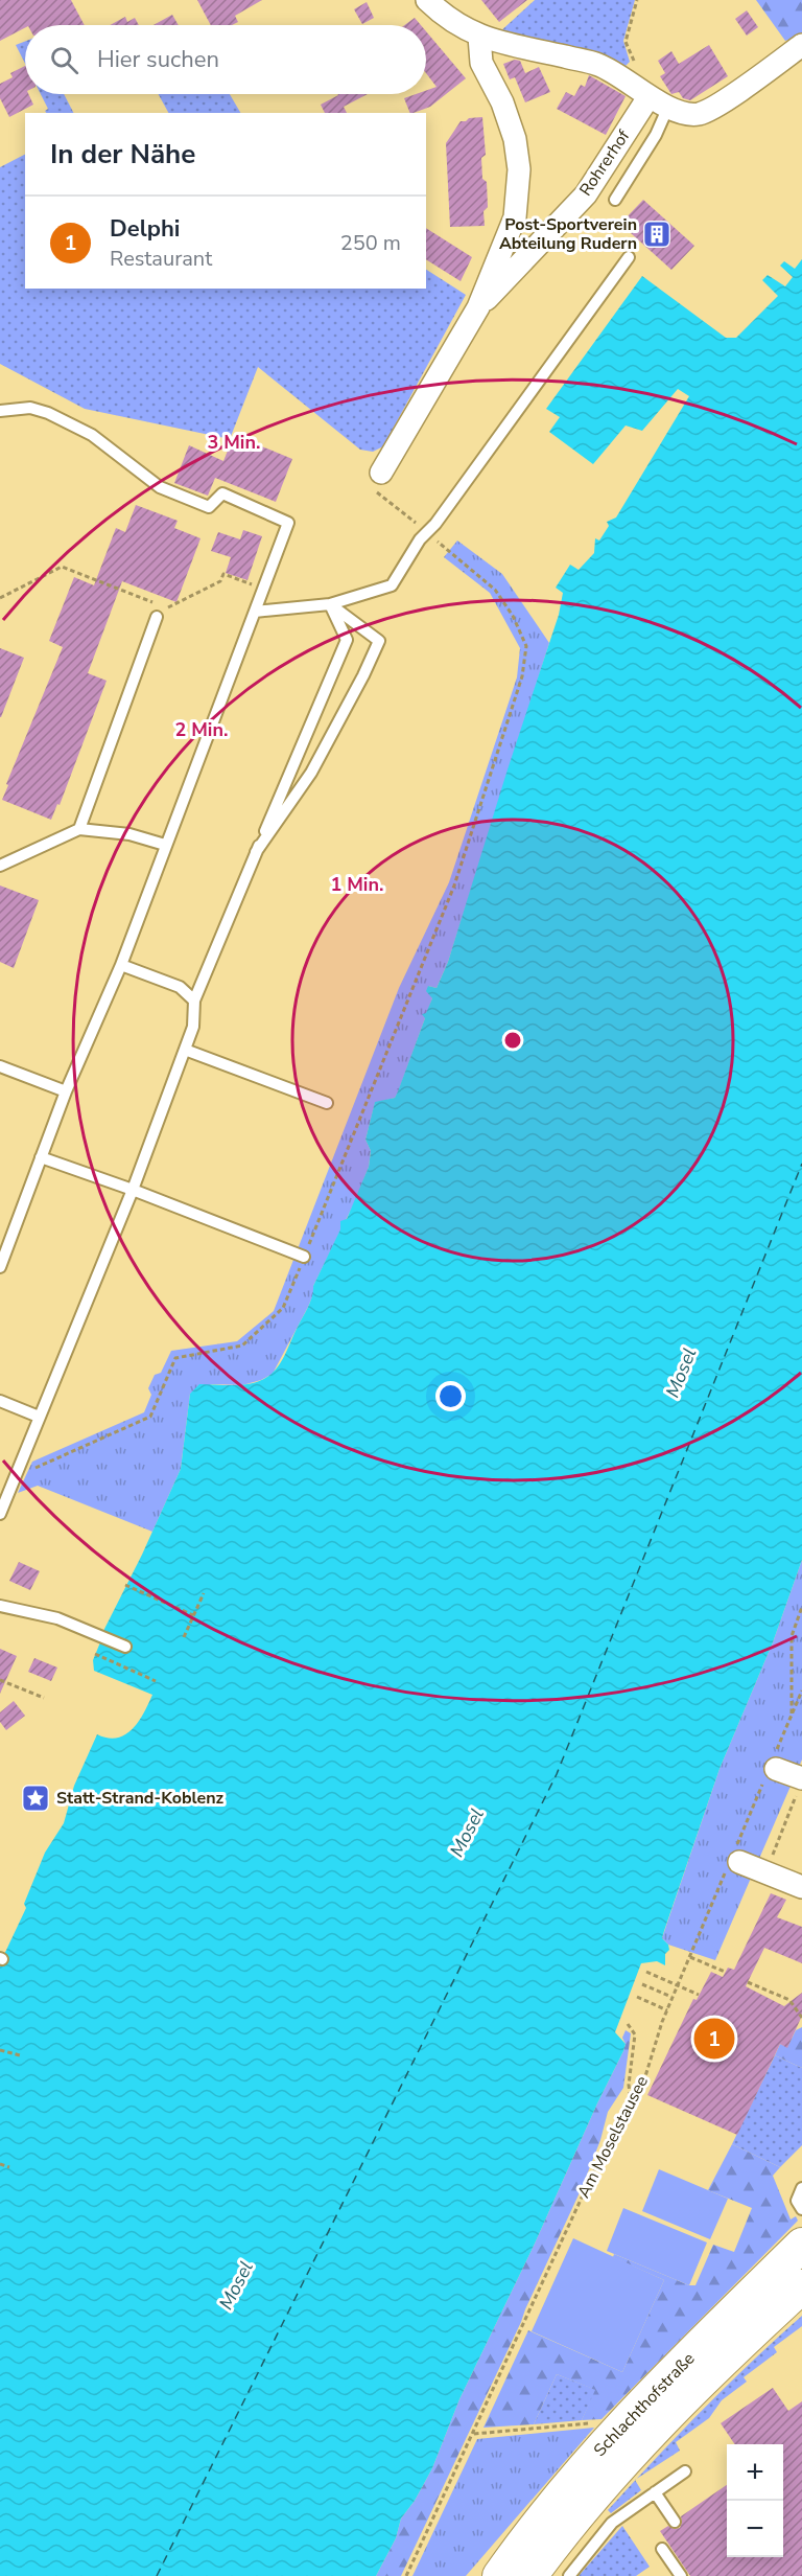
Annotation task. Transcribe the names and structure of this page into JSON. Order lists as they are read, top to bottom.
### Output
{
  "streets": {
    "main road": ["Schlachthofstraße"],
    "street": ["Rohrerhof"],
    "path": ["Am Moselstausee"]
  },
  "water": ["Mosel"],
  "places": {
    "building": ["Post-Sportverein Abteilung Rudern"],
    "place": ["Statt-Strand-Koblenz"]
  },
  "page": {
    "search": "Hier suchen",
    "heading": "In der Nähe",
    "list": [
      {
        "mark": "1",
        "name": "Delphi",
        "note": "Restaurant",
        "value": "250 m"
      }
    ],
    "pins": "1",
    "map_buttons": ["+", "−"]
  },
  "rings": ["3 Min.", "2 Min.", "1 Min."]
}
